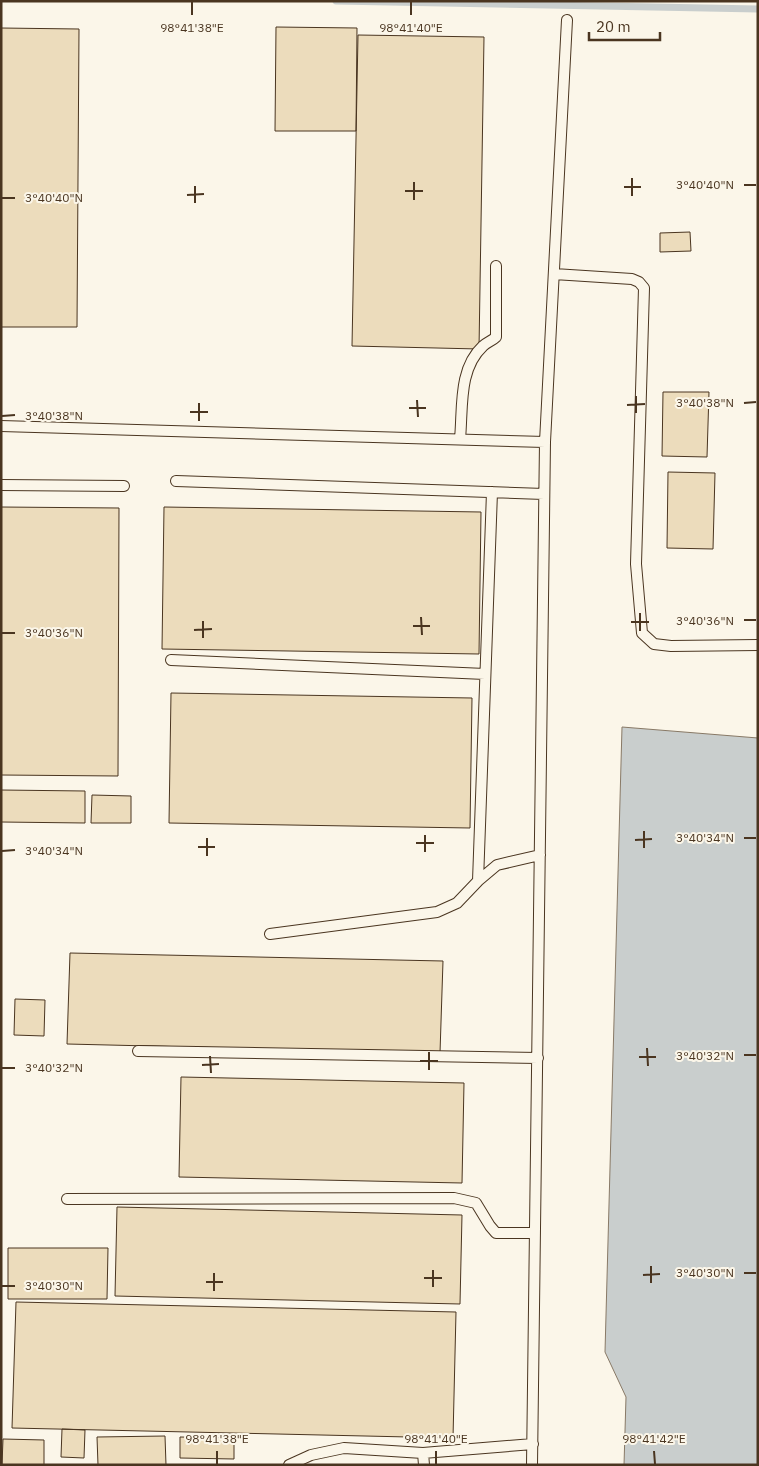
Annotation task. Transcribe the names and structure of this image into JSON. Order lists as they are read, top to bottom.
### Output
{
  "scale_bar": "20 m",
  "coordinates": [
    "98°41'38\"E",
    "98°41'40\"E",
    "3°40'40\"N",
    "3°40'38\"N",
    "3°40'36\"N",
    "3°40'34\"N",
    "3°40'32\"N",
    "3°40'30\"N",
    "98°41'42\"E"
  ]
}
